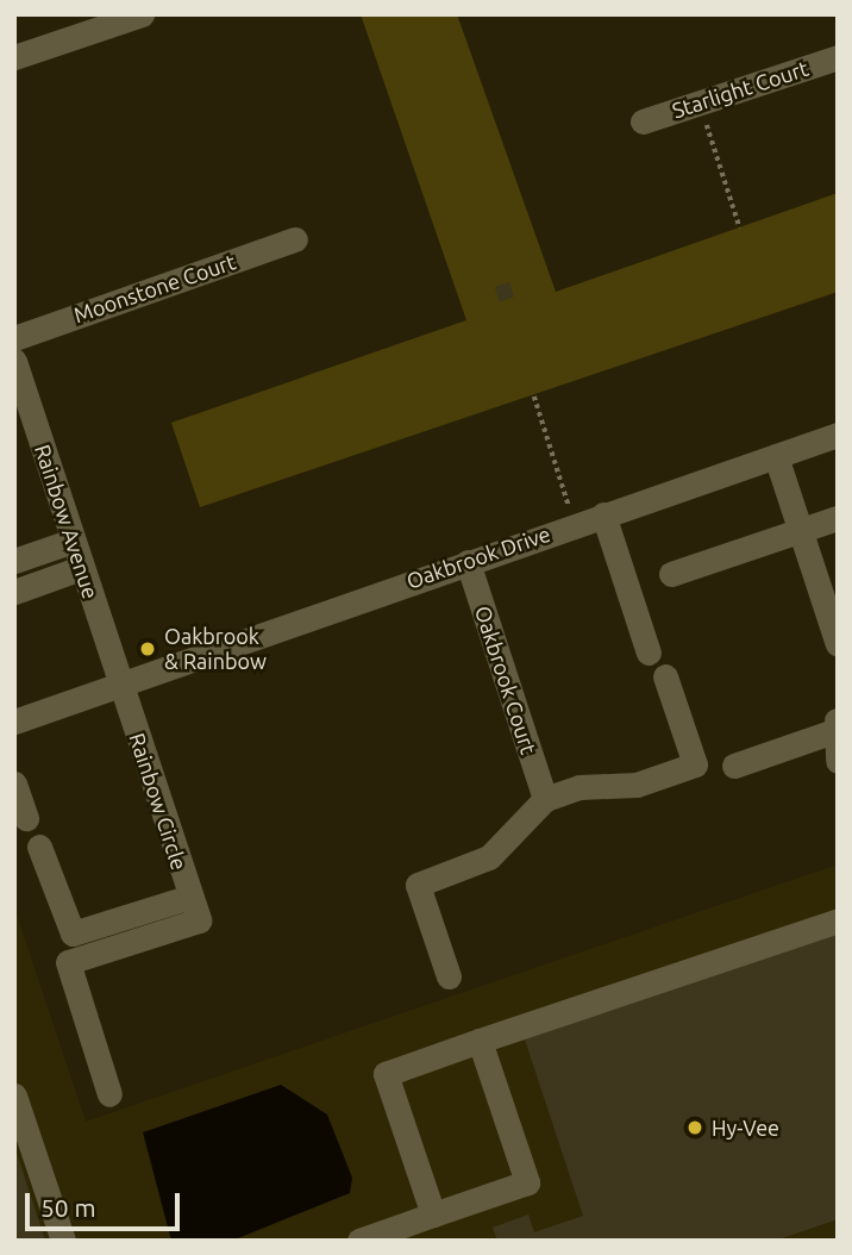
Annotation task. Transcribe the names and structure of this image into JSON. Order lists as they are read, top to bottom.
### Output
{
  "streets": {
    "street": [
      "Starlight Court",
      "Moonstone Court",
      "Rainbow Avenue",
      "Oakbrook Drive",
      "Oakbrook Court",
      "Rainbow Circle"
    ]
  },
  "crossings": [
    ["Rainbow Avenue", "Oakbrook Drive"],
    ["Rainbow Avenue", "Rainbow Circle"],
    ["Oakbrook Drive", "Oakbrook Court"],
    ["Oakbrook Drive", "Rainbow Circle"]
  ],
  "places": ["Oakbrook & Rainbow", "Hy-Vee"],
  "scale_bar": "50 m"
}
